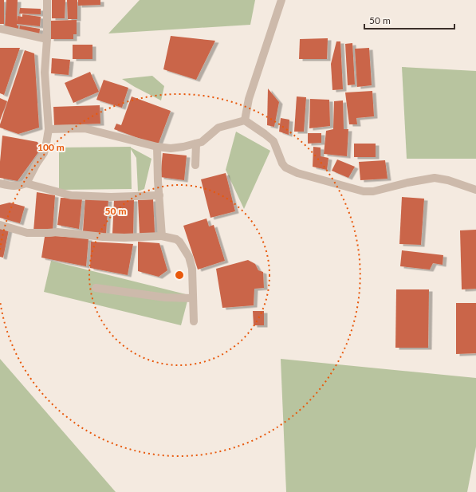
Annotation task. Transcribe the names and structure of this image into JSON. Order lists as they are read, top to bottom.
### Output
{
  "scale_bar": "50 m",
  "rings": ["100 m", "50 m"]
}
